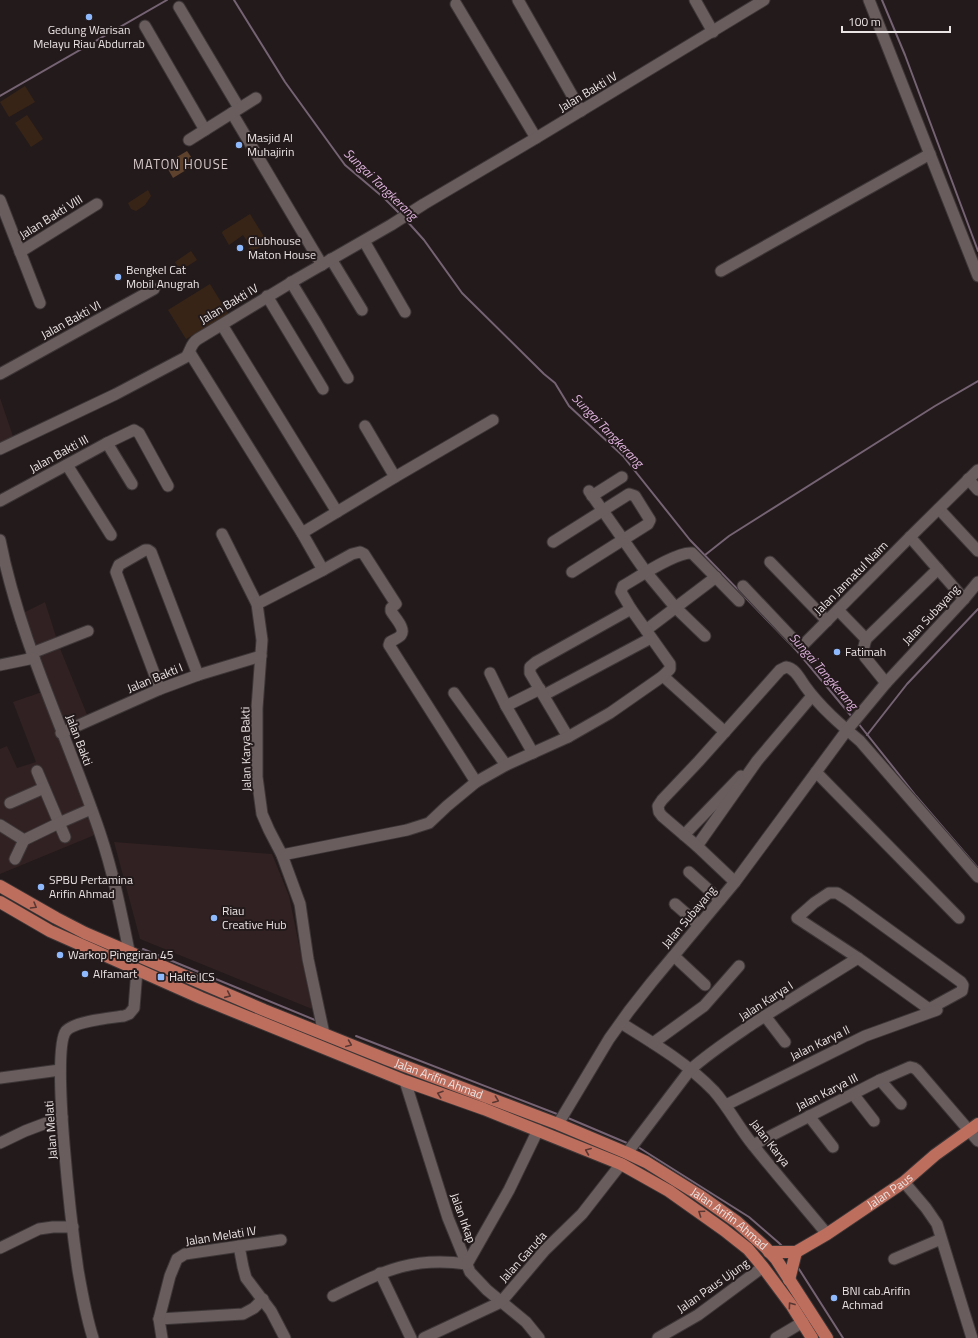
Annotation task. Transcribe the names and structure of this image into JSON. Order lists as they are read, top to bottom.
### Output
{
  "streets": {
    "main road": ["Jalan Arifin Ahmad", "Jalan Paus"],
    "street": [
      "Jalan Bakti IV",
      "Jalan Bakti VIII",
      "Jalan Bakti VI",
      "Jalan Bakti III",
      "Jalan Jannatul Naim",
      "Jalan Subayang",
      "Jalan Bakti I",
      "Jalan Bakti",
      "Jalan Karya Bakti",
      "Jalan Karya I",
      "Jalan Karya II",
      "Jalan Karya III",
      "Jalan Melati",
      "Jalan Karya",
      "Jalan Irkap",
      "Jalan Melati IV",
      "Jalan Garuda",
      "Jalan Paus Ujung"
    ]
  },
  "crossings": [
    ["Jalan Subayang", "Jalan Arifin Ahmad"],
    ["Jalan Subayang", "Jalan Karya"],
    ["Jalan Bakti I", "Jalan Bakti"],
    ["Jalan Bakti I", "Jalan Karya Bakti"],
    ["Jalan Bakti", "Jalan Arifin Ahmad"],
    ["Jalan Karya Bakti", "Jalan Arifin Ahmad"],
    ["Jalan Karya I", "Jalan Karya"],
    ["Jalan Karya II", "Jalan Karya"],
    ["Jalan Arifin Ahmad", "Jalan Melati"],
    ["Jalan Arifin Ahmad", "Jalan Irkap"],
    ["Jalan Arifin Ahmad", "Jalan Garuda"],
    ["Jalan Arifin Ahmad", "Jalan Paus Ujung"],
    ["Jalan Karya III", "Jalan Karya"],
    ["Jalan Karya III", "Jalan Paus"],
    ["Jalan Karya", "Jalan Paus"],
    ["Jalan Irkap", "Jalan Garuda"]
  ],
  "districts": ["MATON HOUSE"],
  "water": ["Sungai Tangkerang"],
  "places": {
    "other": [
      "Gedung Warisan Melayu Riau Abdurrab",
      "Masjid Al Muhajirin",
      "Clubhouse Maton House",
      "Bengkel Cat Mobil Anugrah",
      "Fatimah",
      "SPBU Pertamina Arifin Ahmad",
      "Riau Creative Hub",
      "Warkop Pinggiran 45",
      "Alfamart",
      "BNI cab.Arifin Achmad"
    ],
    "transit": ["Halte ICS"]
  },
  "scale_bar": "100 m"
}
